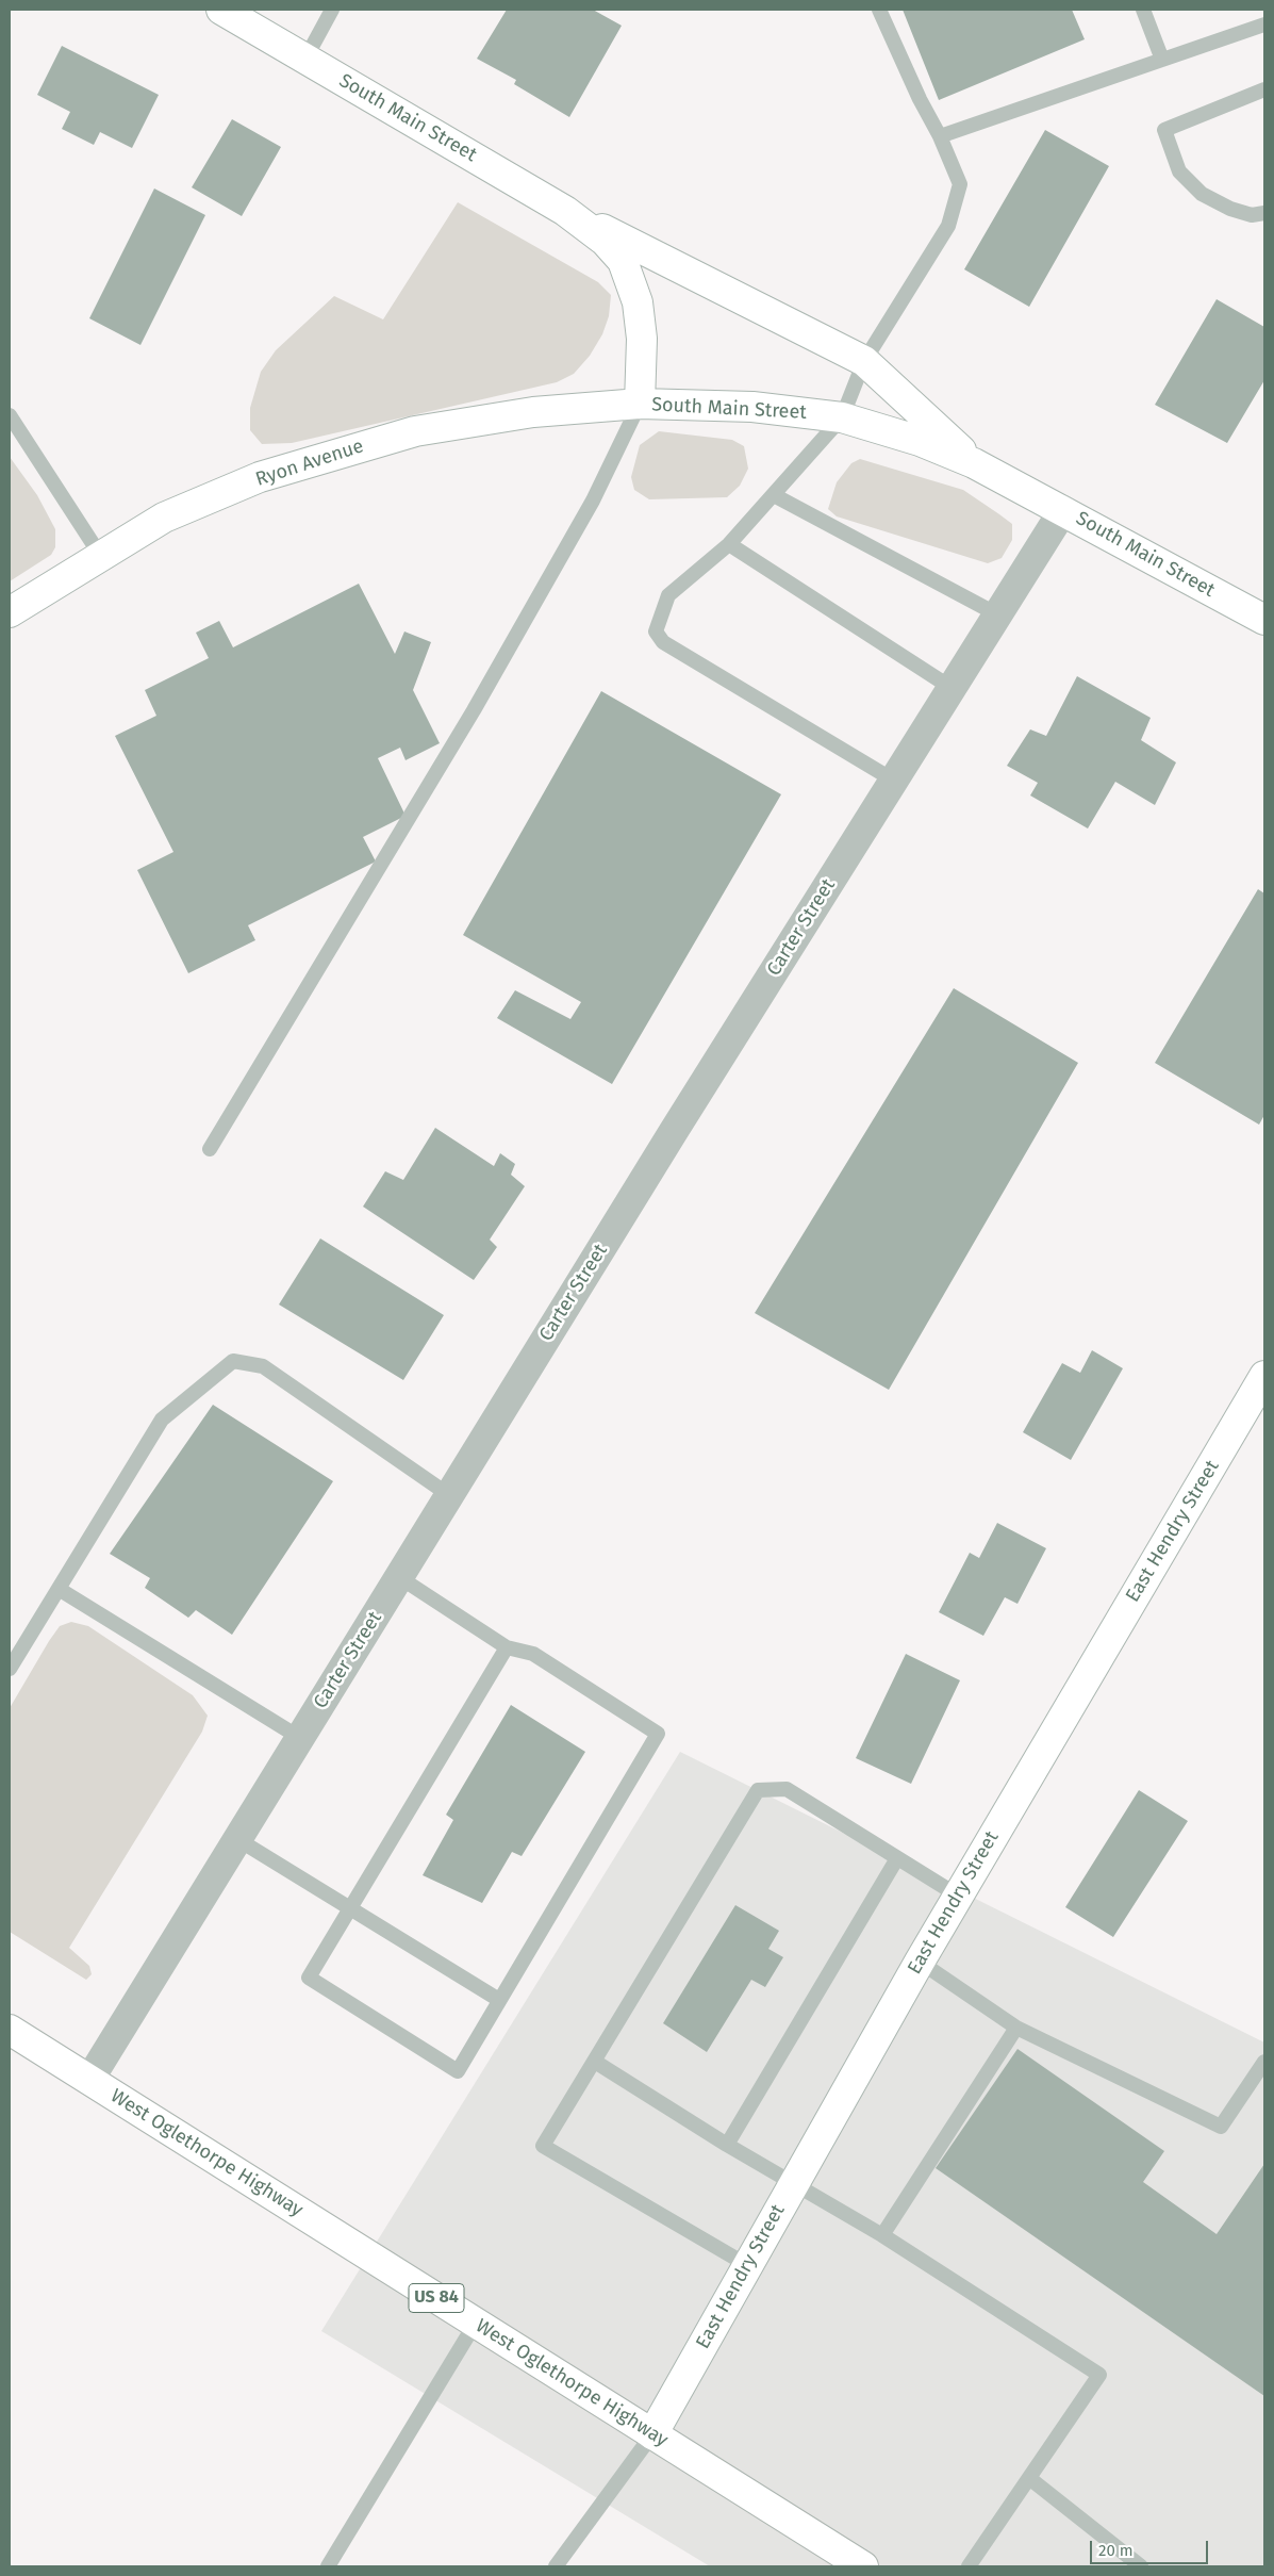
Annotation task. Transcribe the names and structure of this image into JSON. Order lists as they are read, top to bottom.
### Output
{
  "streets": {
    "main road": [
      "South Main Street",
      "Ryon Avenue",
      "East Hendry Street",
      "West Oglethorpe Highway",
      "US 84"
    ],
    "street": ["Carter Street"]
  },
  "crossings": [
    ["South Main Street", "Ryon Avenue"],
    ["South Main Street", "Carter Street"],
    ["Carter Street", "West Oglethorpe Highway"],
    ["East Hendry Street", "West Oglethorpe Highway"]
  ],
  "scale_bar": "20 m"
}
